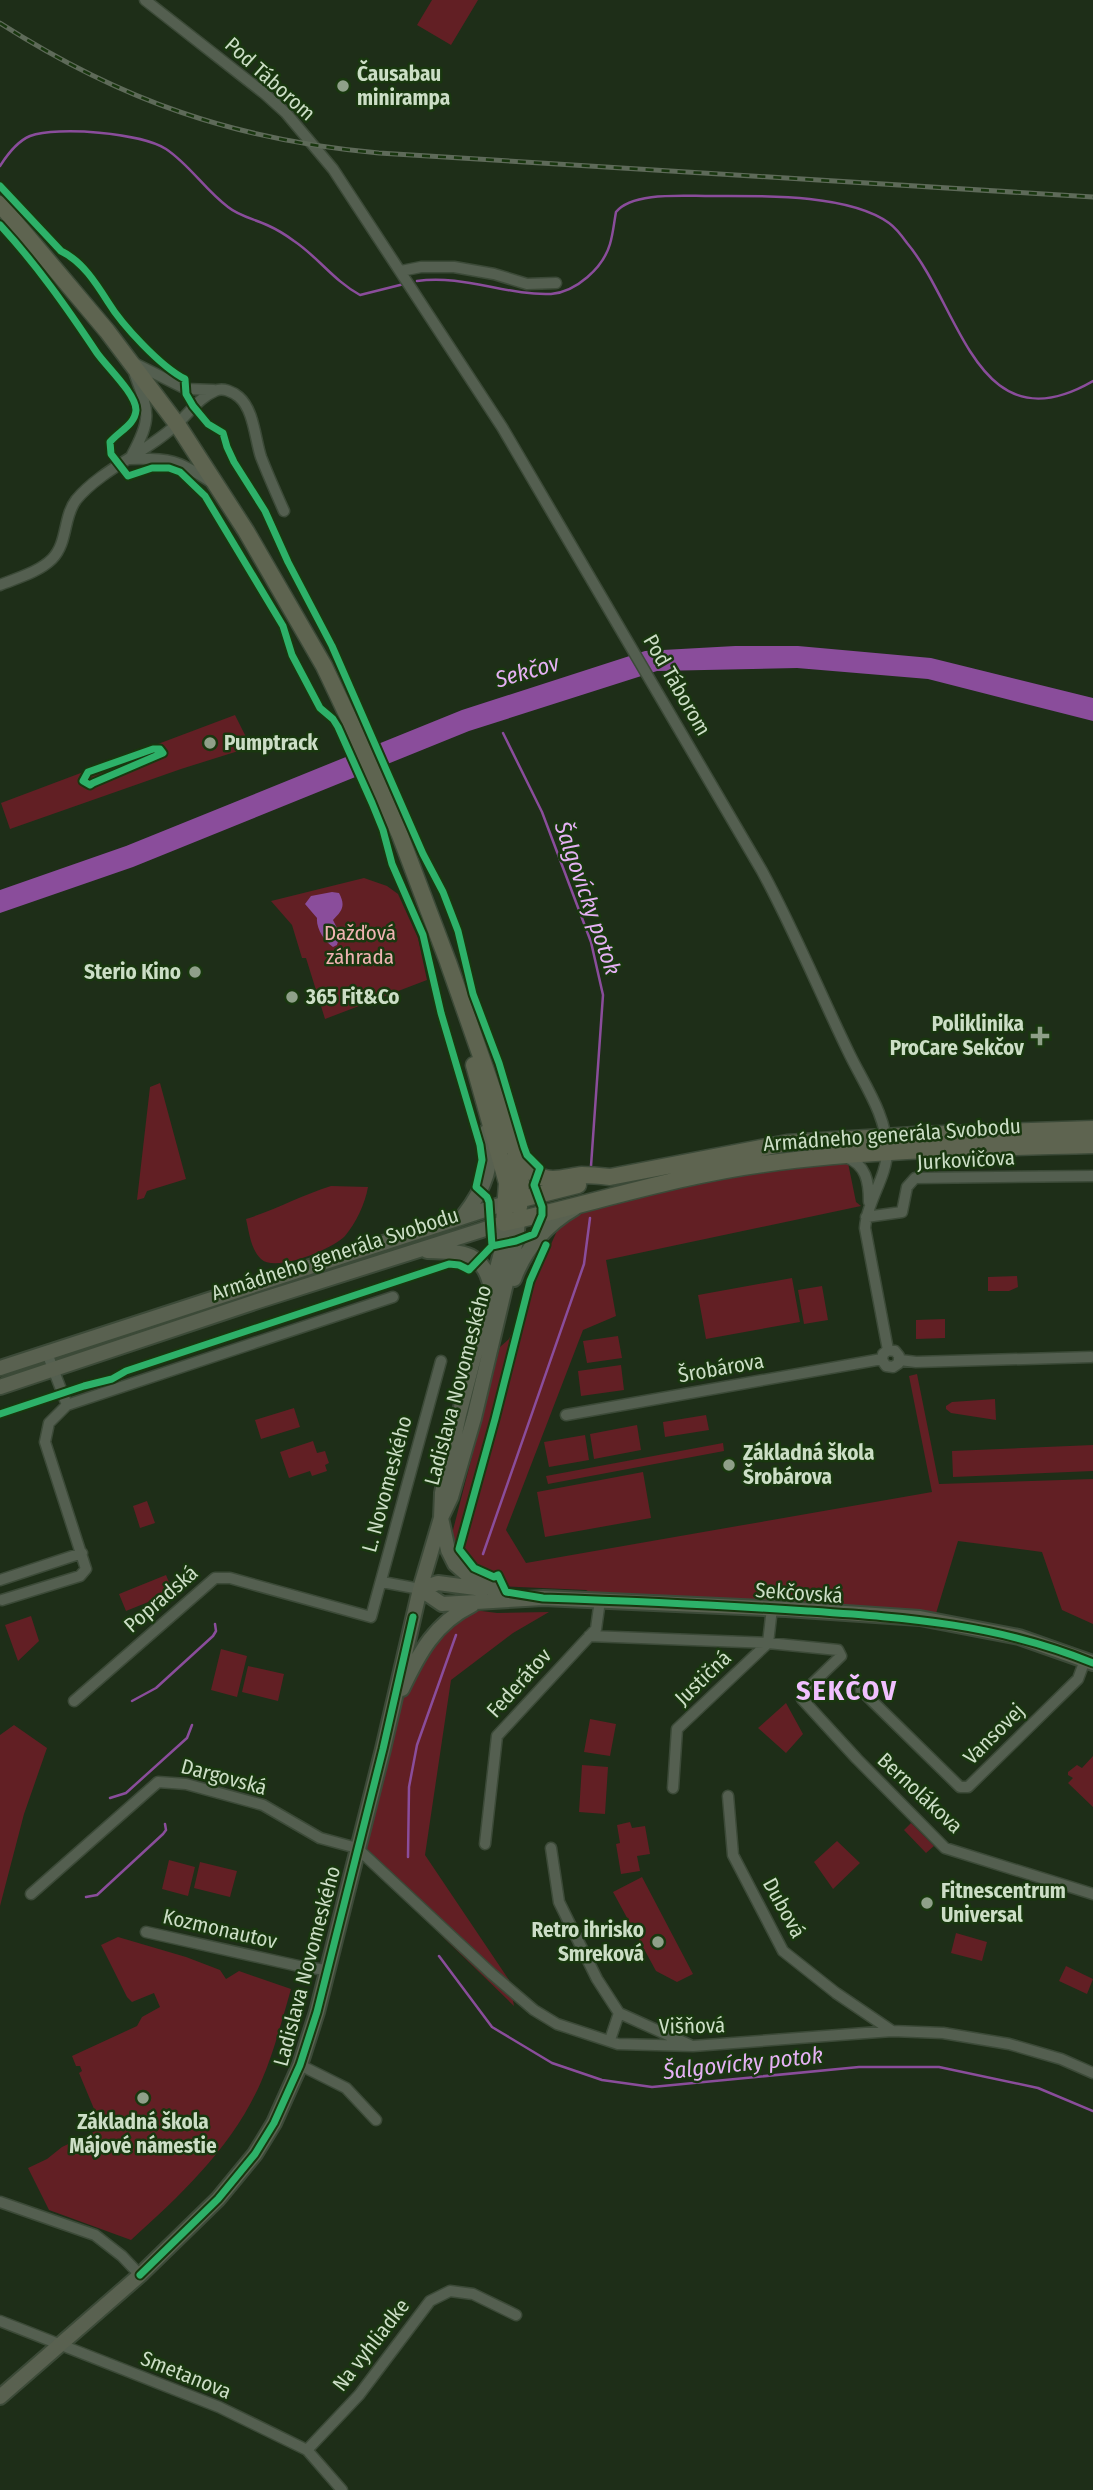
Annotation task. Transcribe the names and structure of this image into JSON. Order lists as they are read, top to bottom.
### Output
{
  "streets": {
    "main road": ["Armádneho generála Svobodu"],
    "street": [
      "Pod Táborom",
      "Jurkovičova",
      "Šrobárova",
      "Ladislava Novomeského",
      "L. Novomeského",
      "Sekčovská",
      "Popradská",
      "Justičná",
      "Federátov",
      "Vansovej",
      "Dargovská",
      "Bernolákova",
      "Dubová",
      "Kozmonautov",
      "Višňová",
      "Na vyhliadke",
      "Smetanova"
    ]
  },
  "crossings": [
    ["Pod Táborom", "Armádneho generála Svobodu"],
    ["Pod Táborom", "Jurkovičova"],
    ["Armádneho generála Svobodu", "Jurkovičova"],
    ["Armádneho generála Svobodu", "Ladislava Novomeského"],
    ["Jurkovičova", "Šrobárova"],
    ["Ladislava Novomeského", "Sekčovská"],
    ["Ladislava Novomeského", "Dargovská"],
    ["Ladislava Novomeského", "Kozmonautov"],
    ["Ladislava Novomeského", "Višňová"],
    ["Ladislava Novomeského", "Smetanova"],
    ["L. Novomeského", "Popradská"],
    ["Sekčovská", "Federátov"],
    ["Sekčovská", "Vansovej"],
    ["Justičná", "Bernolákova"],
    ["Dargovská", "Višňová"],
    ["Dubová", "Višňová"],
    ["Na vyhliadke", "Smetanova"]
  ],
  "districts": ["SEKČOV"],
  "water": ["Sekčov", "Šalgovícky potok"],
  "parks": ["Dažďová záhrada"],
  "places": {
    "other": [
      "Čausabau minirampa",
      "Pumptrack",
      "Sterio Kino",
      "365 Fit&Co",
      "Základná škola Šrobárova",
      "Fitnescentrum Universal",
      "Retro ihrisko Smreková",
      "Základná škola Májové námestie"
    ],
    "health": ["Poliklinika ProCare Sekčov"]
  }
}
